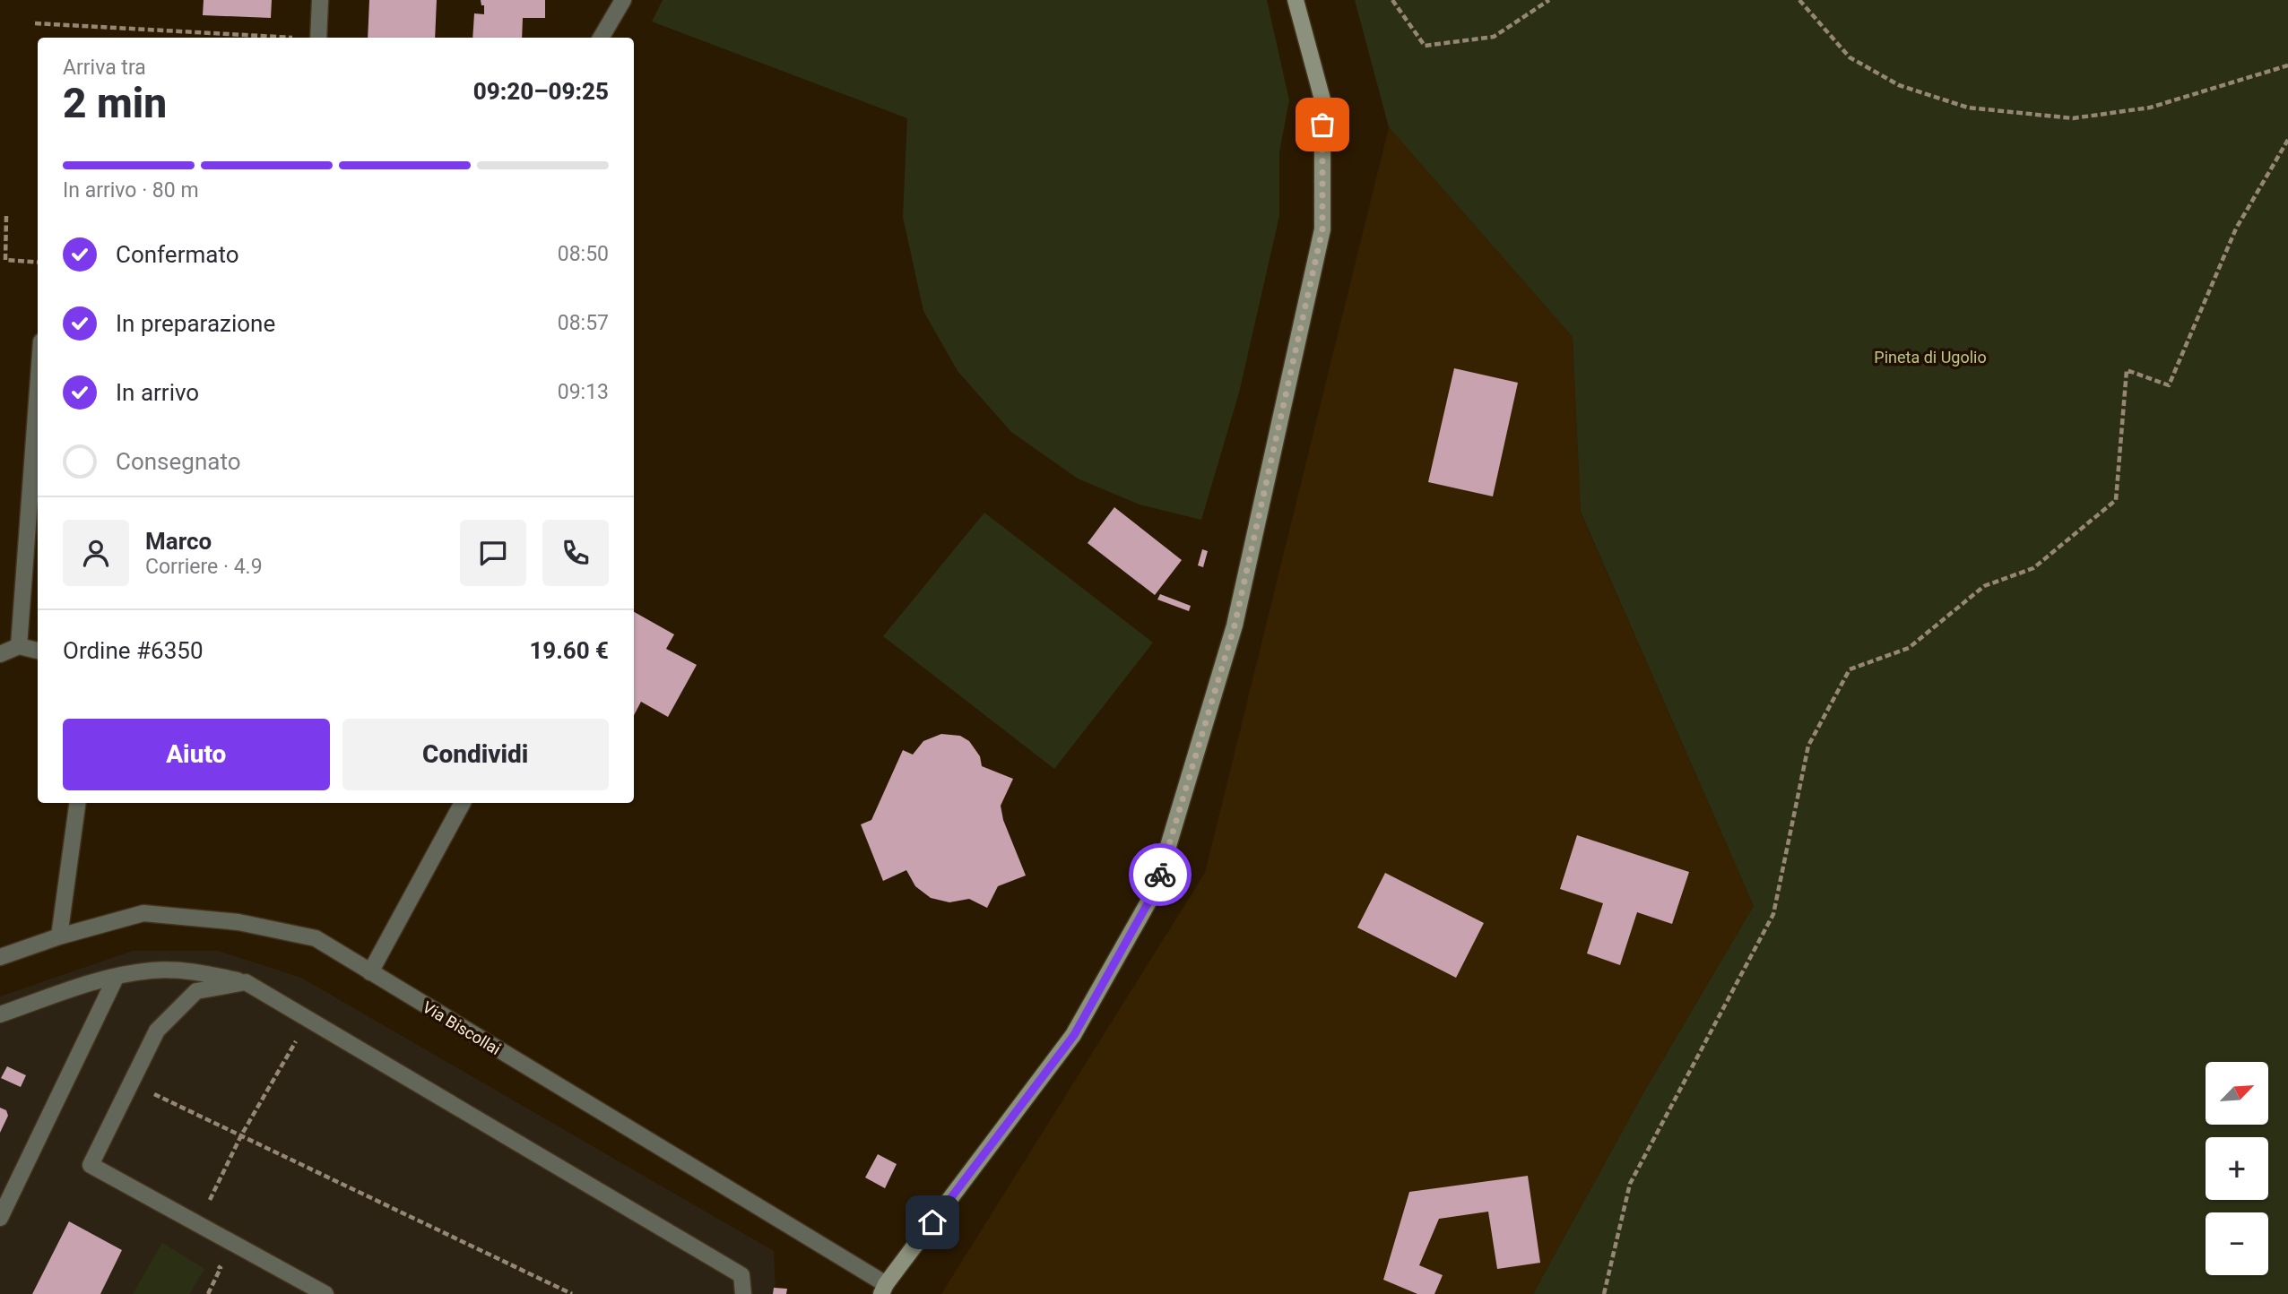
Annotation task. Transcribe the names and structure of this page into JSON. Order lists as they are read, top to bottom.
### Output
{
  "streets": {
    "street": ["Via Biscollai"]
  },
  "parks": ["Pineta di Ugolio"],
  "north": "top right",
  "page": {
    "heading": ["2 min", "Arriva tra", "09:20–09:25"],
    "panel": [
      "Marco",
      "Corriere · 4.9",
      "Ordine #6350",
      "19.60 €"
    ],
    "bar": "In arrivo · 80 m",
    "list": [
      ["Confermato", "08:50"],
      ["In preparazione", "08:57"],
      ["In arrivo", "09:13"],
      "Consegnato"
    ],
    "buttons": ["Aiuto", "Condividi"],
    "map_buttons": ["+", "−"]
  }
}
